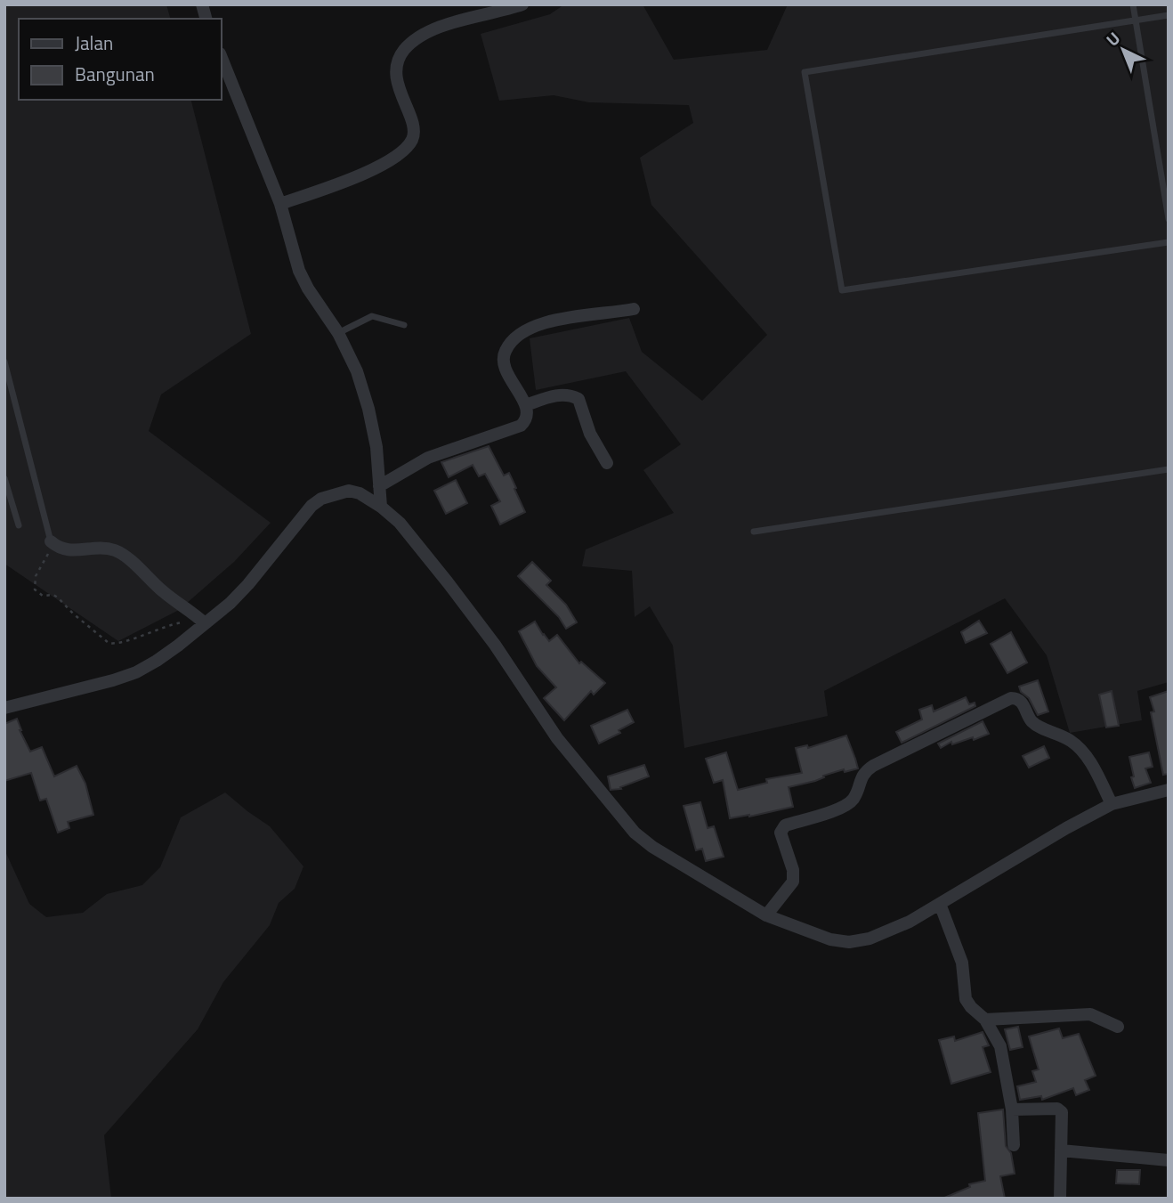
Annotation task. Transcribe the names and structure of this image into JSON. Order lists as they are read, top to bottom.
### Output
{
  "legend": ["Jalan", "Bangunan"],
  "north": "top left"
}
